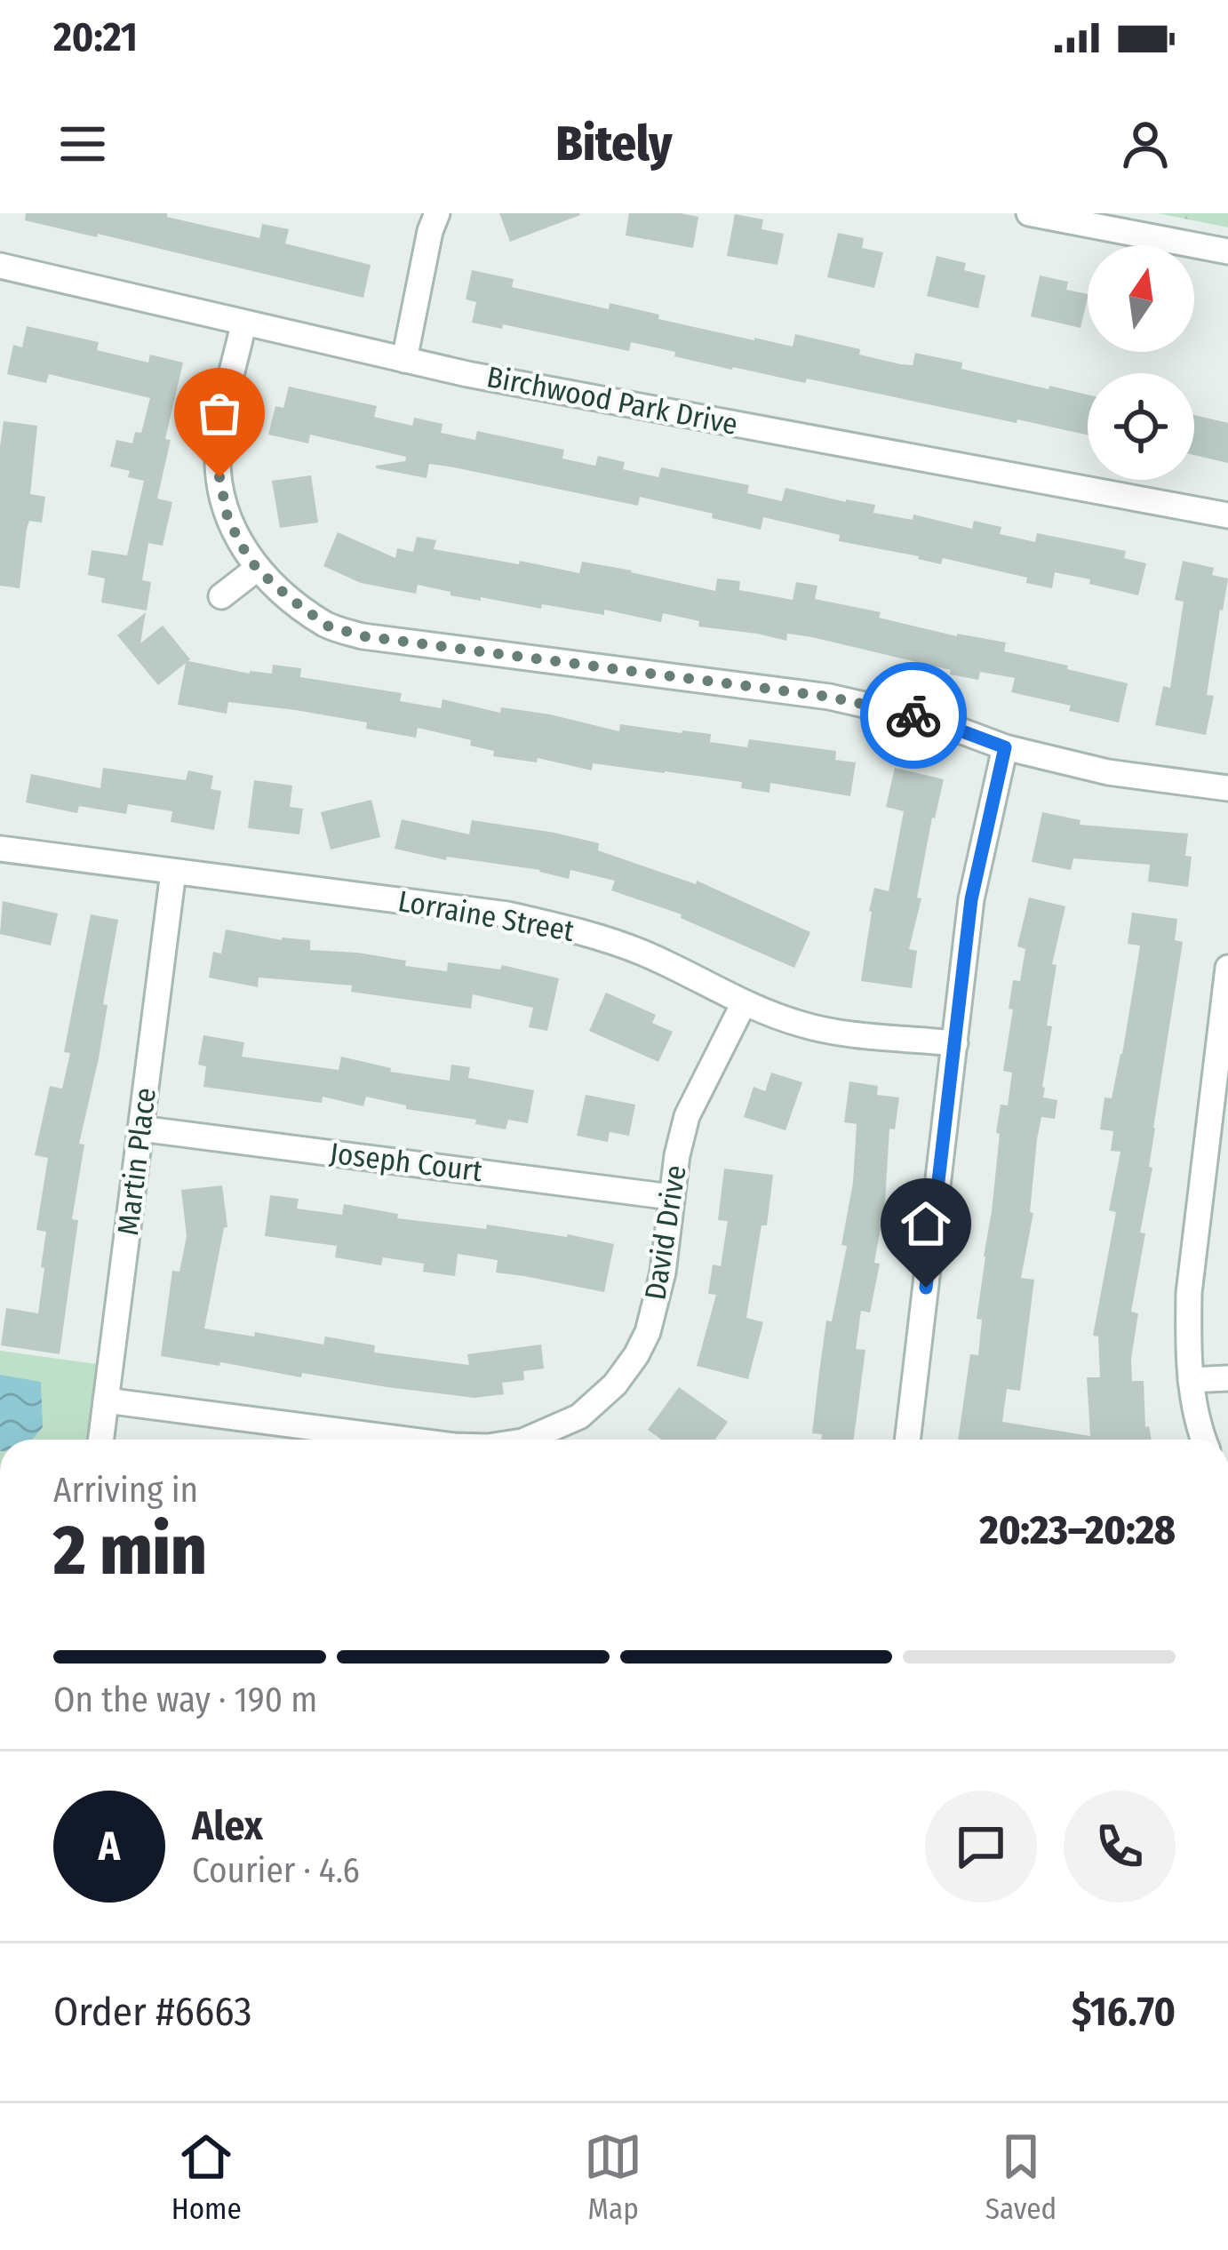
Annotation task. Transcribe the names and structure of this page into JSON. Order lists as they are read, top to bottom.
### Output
{
  "streets": {
    "street": [
      "Birchwood Park Drive",
      "Lorraine Street",
      "Martin Place",
      "Joseph Court",
      "David Drive"
    ]
  },
  "crossings": [
    ["Lorraine Street", "Martin Place"],
    ["Lorraine Street", "David Drive"],
    ["Martin Place", "Joseph Court"],
    ["Martin Place", "David Drive"],
    ["Joseph Court", "David Drive"]
  ],
  "north": "top",
  "page": {
    "status": "20:21",
    "header": "Bitely",
    "heading": ["2 min", "Arriving in", "20:23–20:28"],
    "panel": [
      "Alex",
      "Courier · 4.6",
      "Order #6663",
      "$16.70"
    ],
    "bar": "On the way · 190 m",
    "round": "A",
    "tabs": ["Home", "Map", "Saved"]
  }
}
